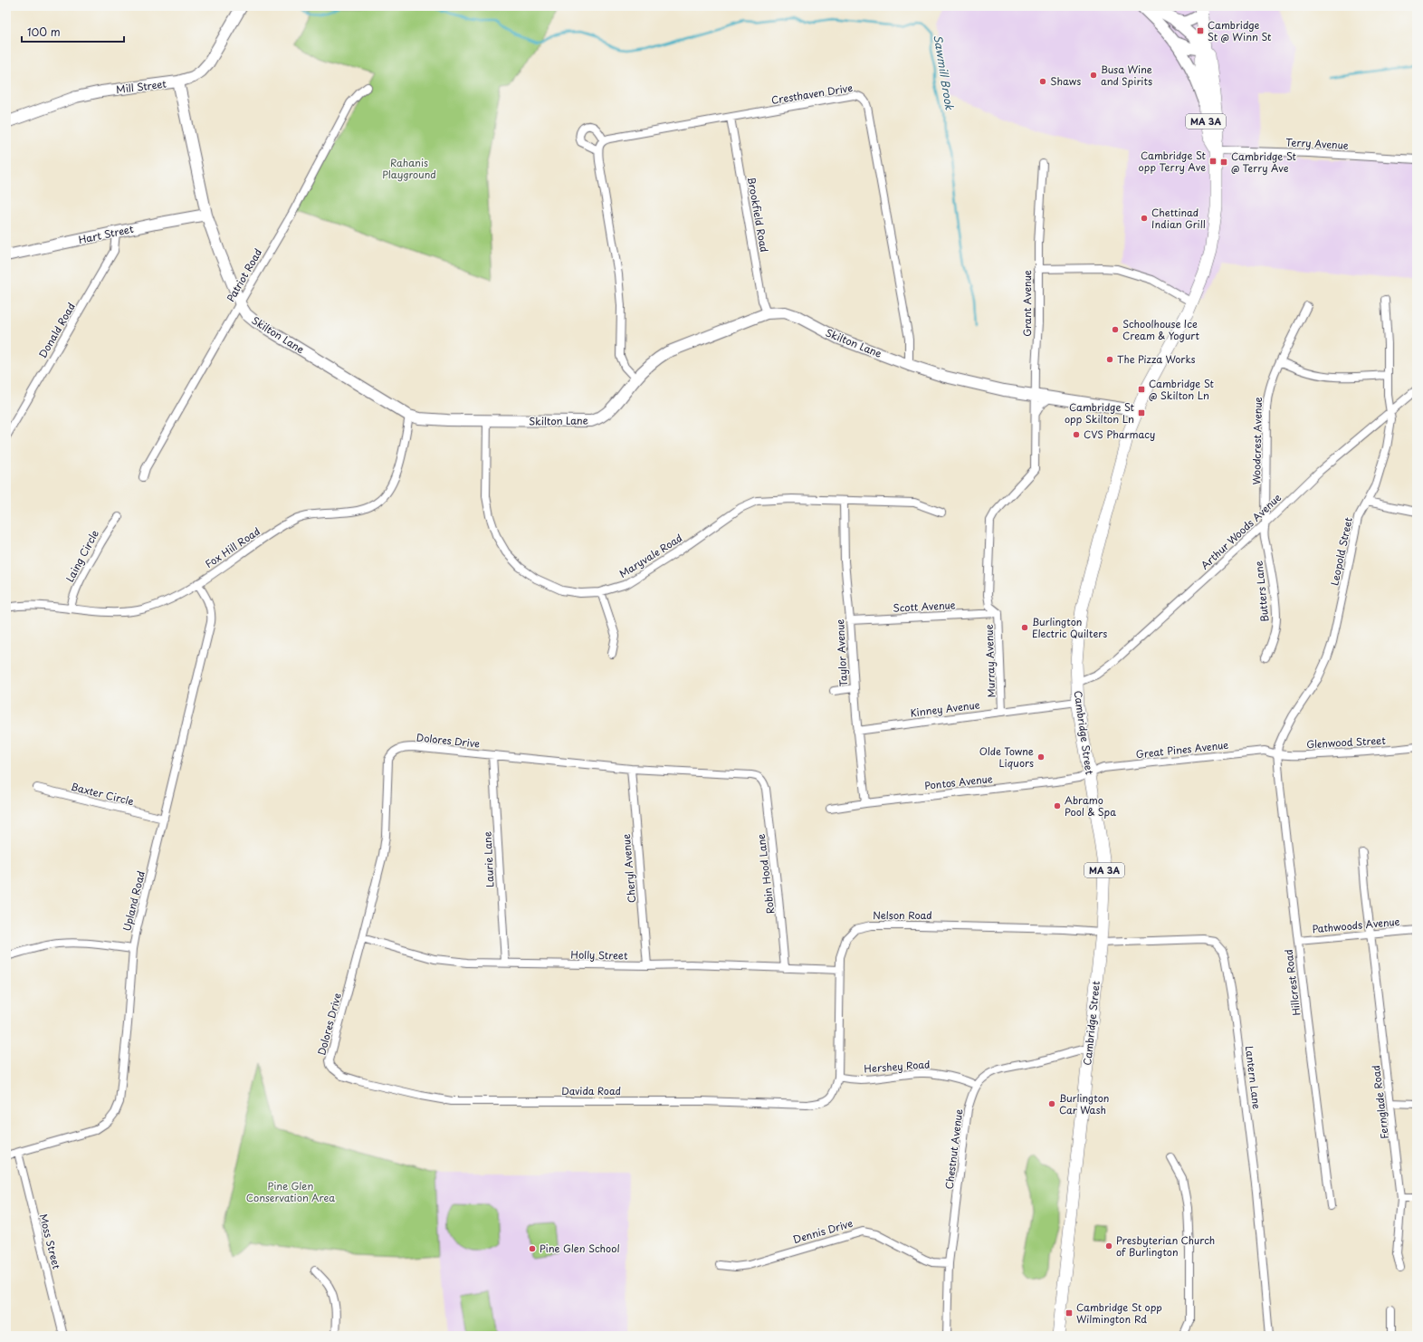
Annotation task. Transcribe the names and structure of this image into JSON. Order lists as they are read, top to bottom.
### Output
{
  "streets": {
    "main road": ["MA 3A", "Cambridge Street"],
    "street": [
      "Mill Street",
      "Cresthaven Drive",
      "Terry Avenue",
      "Brookfield Road",
      "Hart Street",
      "Patriot Road",
      "Grant Avenue",
      "Donald Road",
      "Skilton Lane",
      "Woodcrest Avenue",
      "Arthur Woods Avenue",
      "Fox Hill Road",
      "Leopold Street",
      "Laing Circle",
      "Maryvale Road",
      "Butters Lane",
      "Scott Avenue",
      "Taylor Avenue",
      "Murray Avenue",
      "Kinney Avenue",
      "Dolores Drive",
      "Glenwood Street",
      "Great Pines Avenue",
      "Pontos Avenue",
      "Baxter Circle",
      "Laurie Lane",
      "Cheryl Avenue",
      "Robin Hood Lane",
      "Upland Road",
      "Nelson Road",
      "Pathwoods Avenue",
      "Holly Street",
      "Hillcrest Road",
      "Hershey Road",
      "Lantern Lane",
      "Davida Road",
      "Fernglade Road",
      "Chestnut Avenue",
      "Dennis Drive",
      "Moss Street"
    ]
  },
  "crossings": [
    ["Mill Street", "Skilton Lane"],
    ["Cresthaven Drive", "Brookfield Road"],
    ["Cresthaven Drive", "Skilton Lane"],
    ["Terry Avenue", "Cambridge Street"],
    ["Brookfield Road", "Skilton Lane"],
    ["Hart Street", "Donald Road"],
    ["Hart Street", "Skilton Lane"],
    ["Patriot Road", "Skilton Lane"],
    ["Grant Avenue", "Skilton Lane"],
    ["Grant Avenue", "Murray Avenue"],
    ["Skilton Lane", "Fox Hill Road"],
    ["Skilton Lane", "Maryvale Road"],
    ["Skilton Lane", "Murray Avenue"],
    ["Skilton Lane", "Cambridge Street"],
    ["Woodcrest Avenue", "Arthur Woods Avenue"],
    ["Woodcrest Avenue", "Butters Lane"],
    ["Arthur Woods Avenue", "Leopold Street"],
    ["Arthur Woods Avenue", "Butters Lane"],
    ["Arthur Woods Avenue", "Cambridge Street"],
    ["Fox Hill Road", "Laing Circle"],
    ["Fox Hill Road", "Upland Road"],
    ["Leopold Street", "Glenwood Street"],
    ["Leopold Street", "Great Pines Avenue"],
    ["Leopold Street", "Hillcrest Road"],
    ["Maryvale Road", "Taylor Avenue"],
    ["Scott Avenue", "Taylor Avenue"],
    ["Scott Avenue", "Murray Avenue"],
    ["Taylor Avenue", "Kinney Avenue"],
    ["Taylor Avenue", "Pontos Avenue"],
    ["Murray Avenue", "Kinney Avenue"],
    ["Kinney Avenue", "Cambridge Street"],
    ["Cambridge Street", "Great Pines Avenue"],
    ["Cambridge Street", "Pontos Avenue"],
    ["Cambridge Street", "Nelson Road"],
    ["Cambridge Street", "Lantern Lane"],
    ["Cambridge Street", "Chestnut Avenue"],
    ["Dolores Drive", "Laurie Lane"],
    ["Dolores Drive", "Cheryl Avenue"],
    ["Dolores Drive", "Robin Hood Lane"],
    ["Dolores Drive", "Holly Street"],
    ["Dolores Drive", "Davida Road"],
    ["Glenwood Street", "Great Pines Avenue"],
    ["Glenwood Street", "Hillcrest Road"],
    ["Great Pines Avenue", "Pontos Avenue"],
    ["Great Pines Avenue", "Hillcrest Road"],
    ["Baxter Circle", "Upland Road"],
    ["Laurie Lane", "Holly Street"],
    ["Cheryl Avenue", "Holly Street"],
    ["Robin Hood Lane", "Holly Street"],
    ["Upland Road", "Moss Street"],
    ["Nelson Road", "Holly Street"],
    ["Nelson Road", "Hershey Road"],
    ["Nelson Road", "Lantern Lane"],
    ["Nelson Road", "Davida Road"],
    ["Pathwoods Avenue", "Hillcrest Road"],
    ["Pathwoods Avenue", "Fernglade Road"],
    ["Hershey Road", "Davida Road"],
    ["Hershey Road", "Chestnut Avenue"],
    ["Chestnut Avenue", "Dennis Drive"]
  ],
  "water": ["Sawmill Brook"],
  "parks": ["Rahanis Playground", "Pine Glen Conservation Area"],
  "places": {
    "transit": [
      "Cambridge St @ Winn St",
      "Cambridge St opp Terry Ave",
      "Cambridge St @ Terry Ave",
      "Cambridge St @ Skilton Ln",
      "Cambridge St opp Skilton Ln",
      "Cambridge St opp Wilmington Rd"
    ],
    "other": [
      "Busa Wine and Spirits",
      "Shaws",
      "Chettinad Indian Grill",
      "Schoolhouse Ice Cream & Yogurt",
      "The Pizza Works",
      "CVS Pharmacy",
      "Burlington Electric Quilters",
      "Olde Towne Liquors",
      "Abramo Pool & Spa",
      "Burlington Car Wash",
      "Presbyterian Church of Burlington",
      "Pine Glen School"
    ]
  },
  "scale_bar": "100 m"
}
